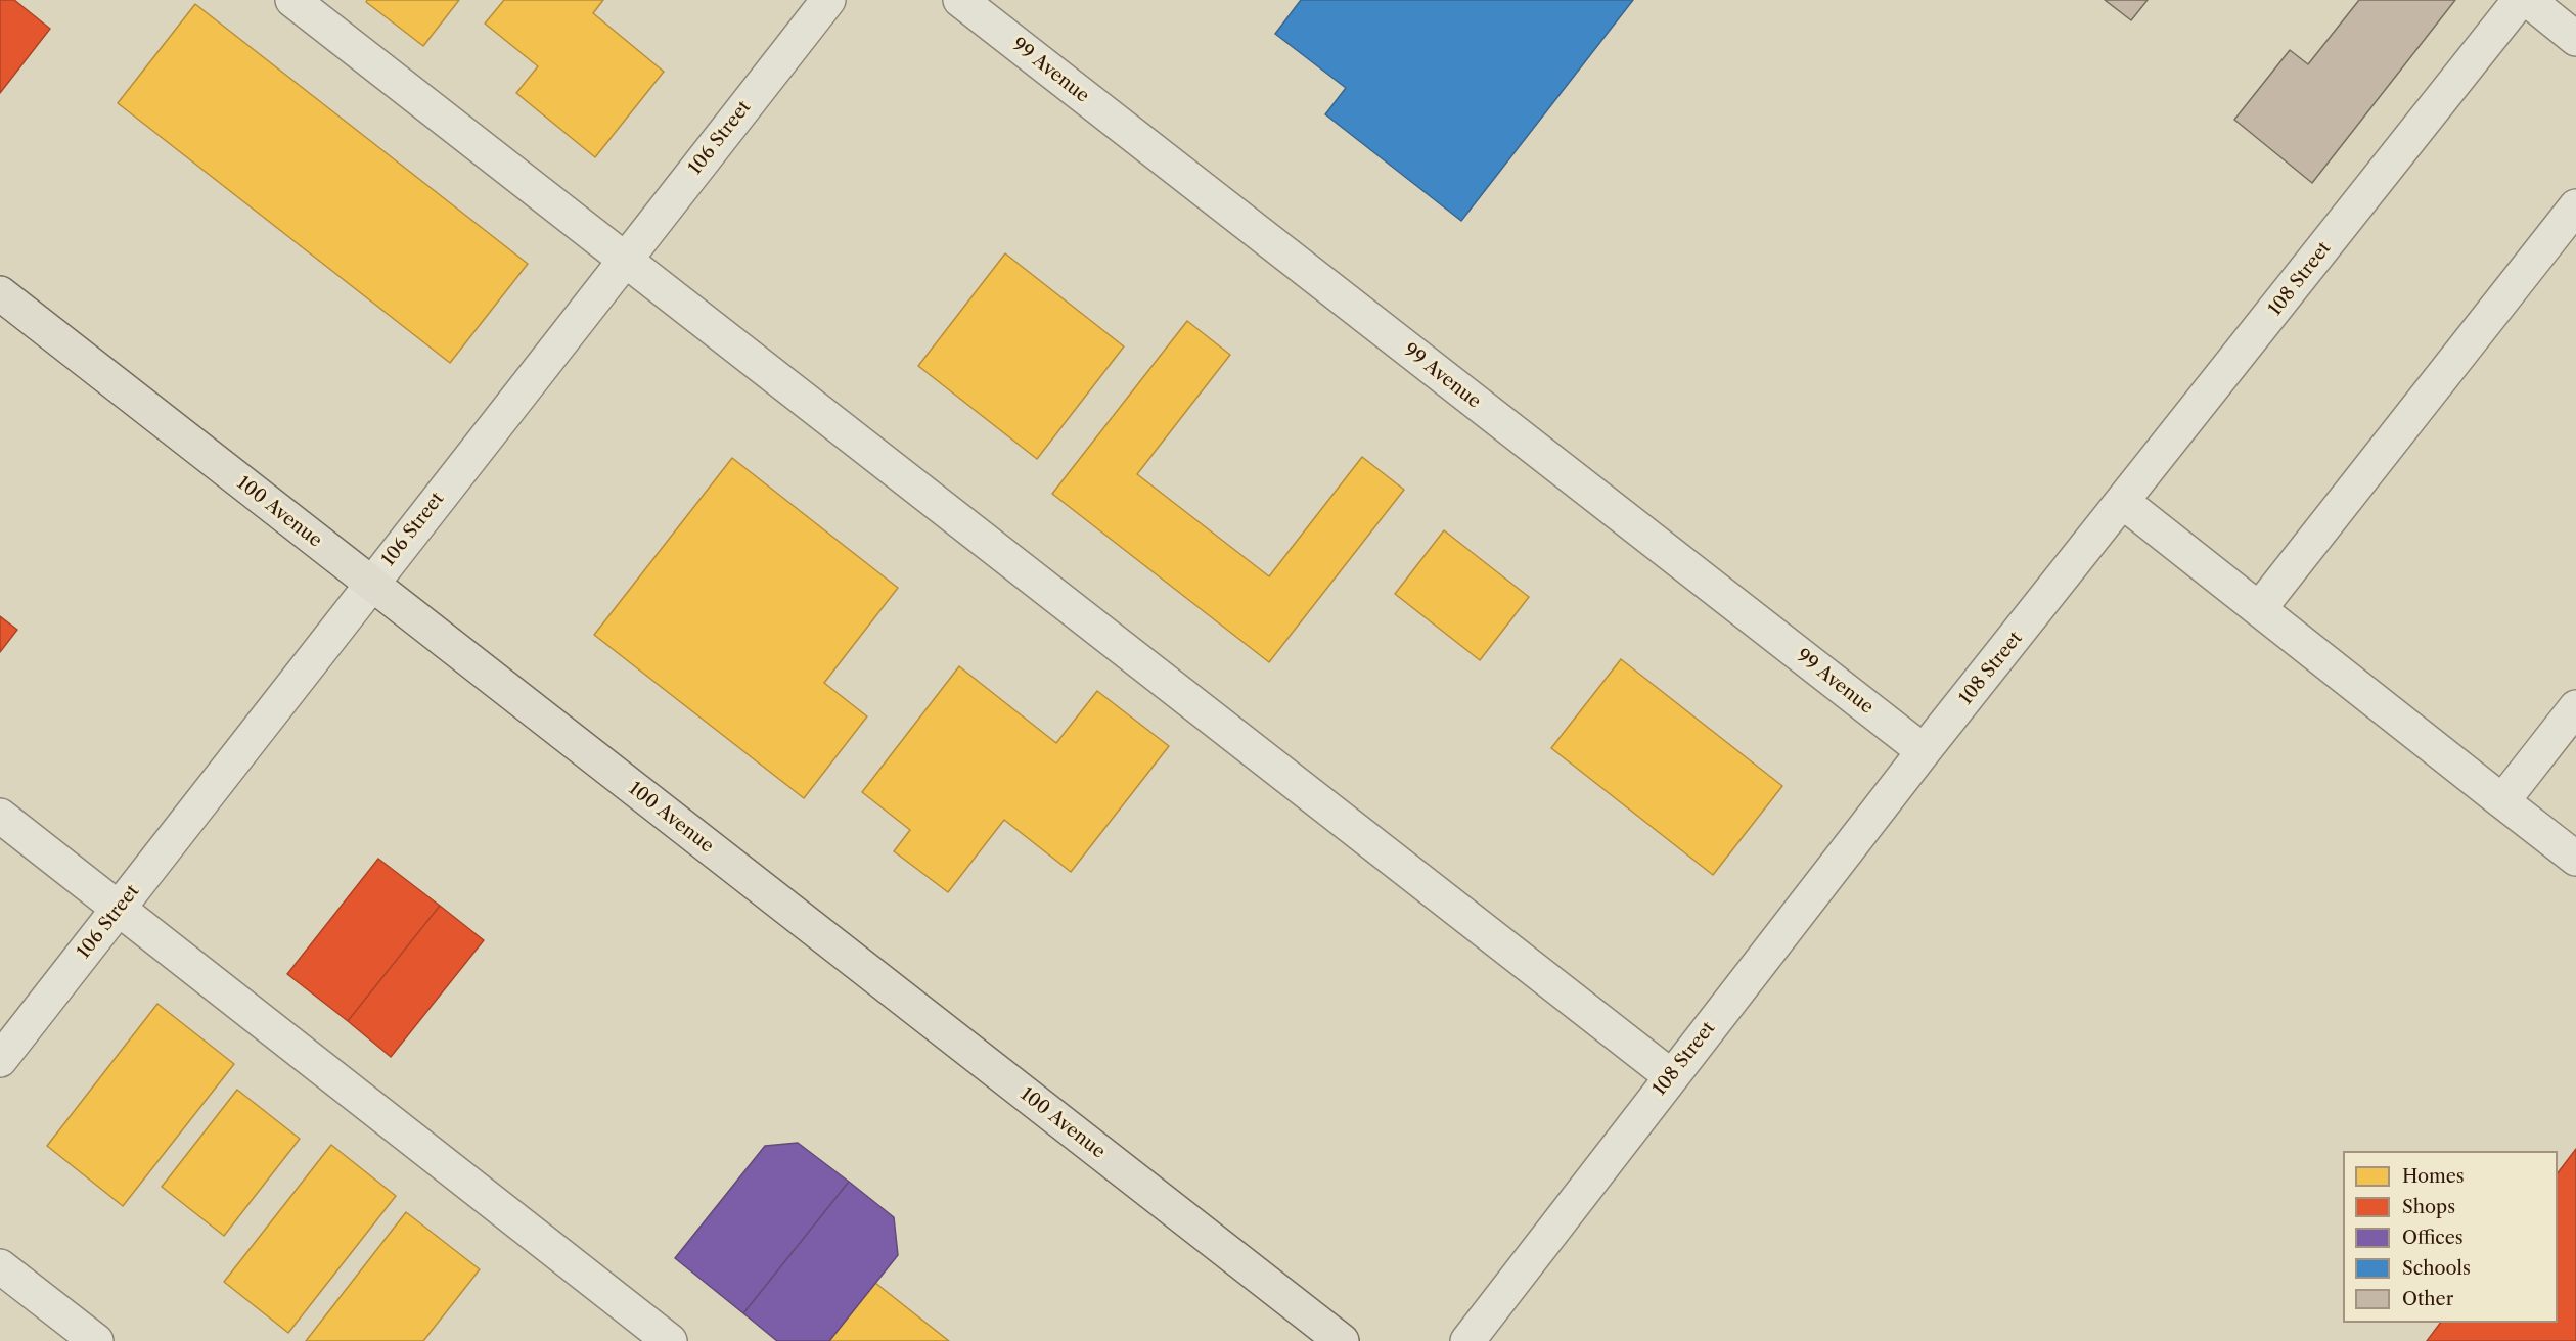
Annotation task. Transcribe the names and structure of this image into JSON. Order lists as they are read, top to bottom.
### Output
{
  "streets": {
    "main road": ["100 Avenue"],
    "street": ["99 Avenue", "106 Street", "108 Street"]
  },
  "crossings": [
    ["99 Avenue", "108 Street"],
    ["106 Street", "100 Avenue"]
  ],
  "legend": [
    "Homes",
    "Shops",
    "Offices",
    "Schools",
    "Other"
  ]
}
